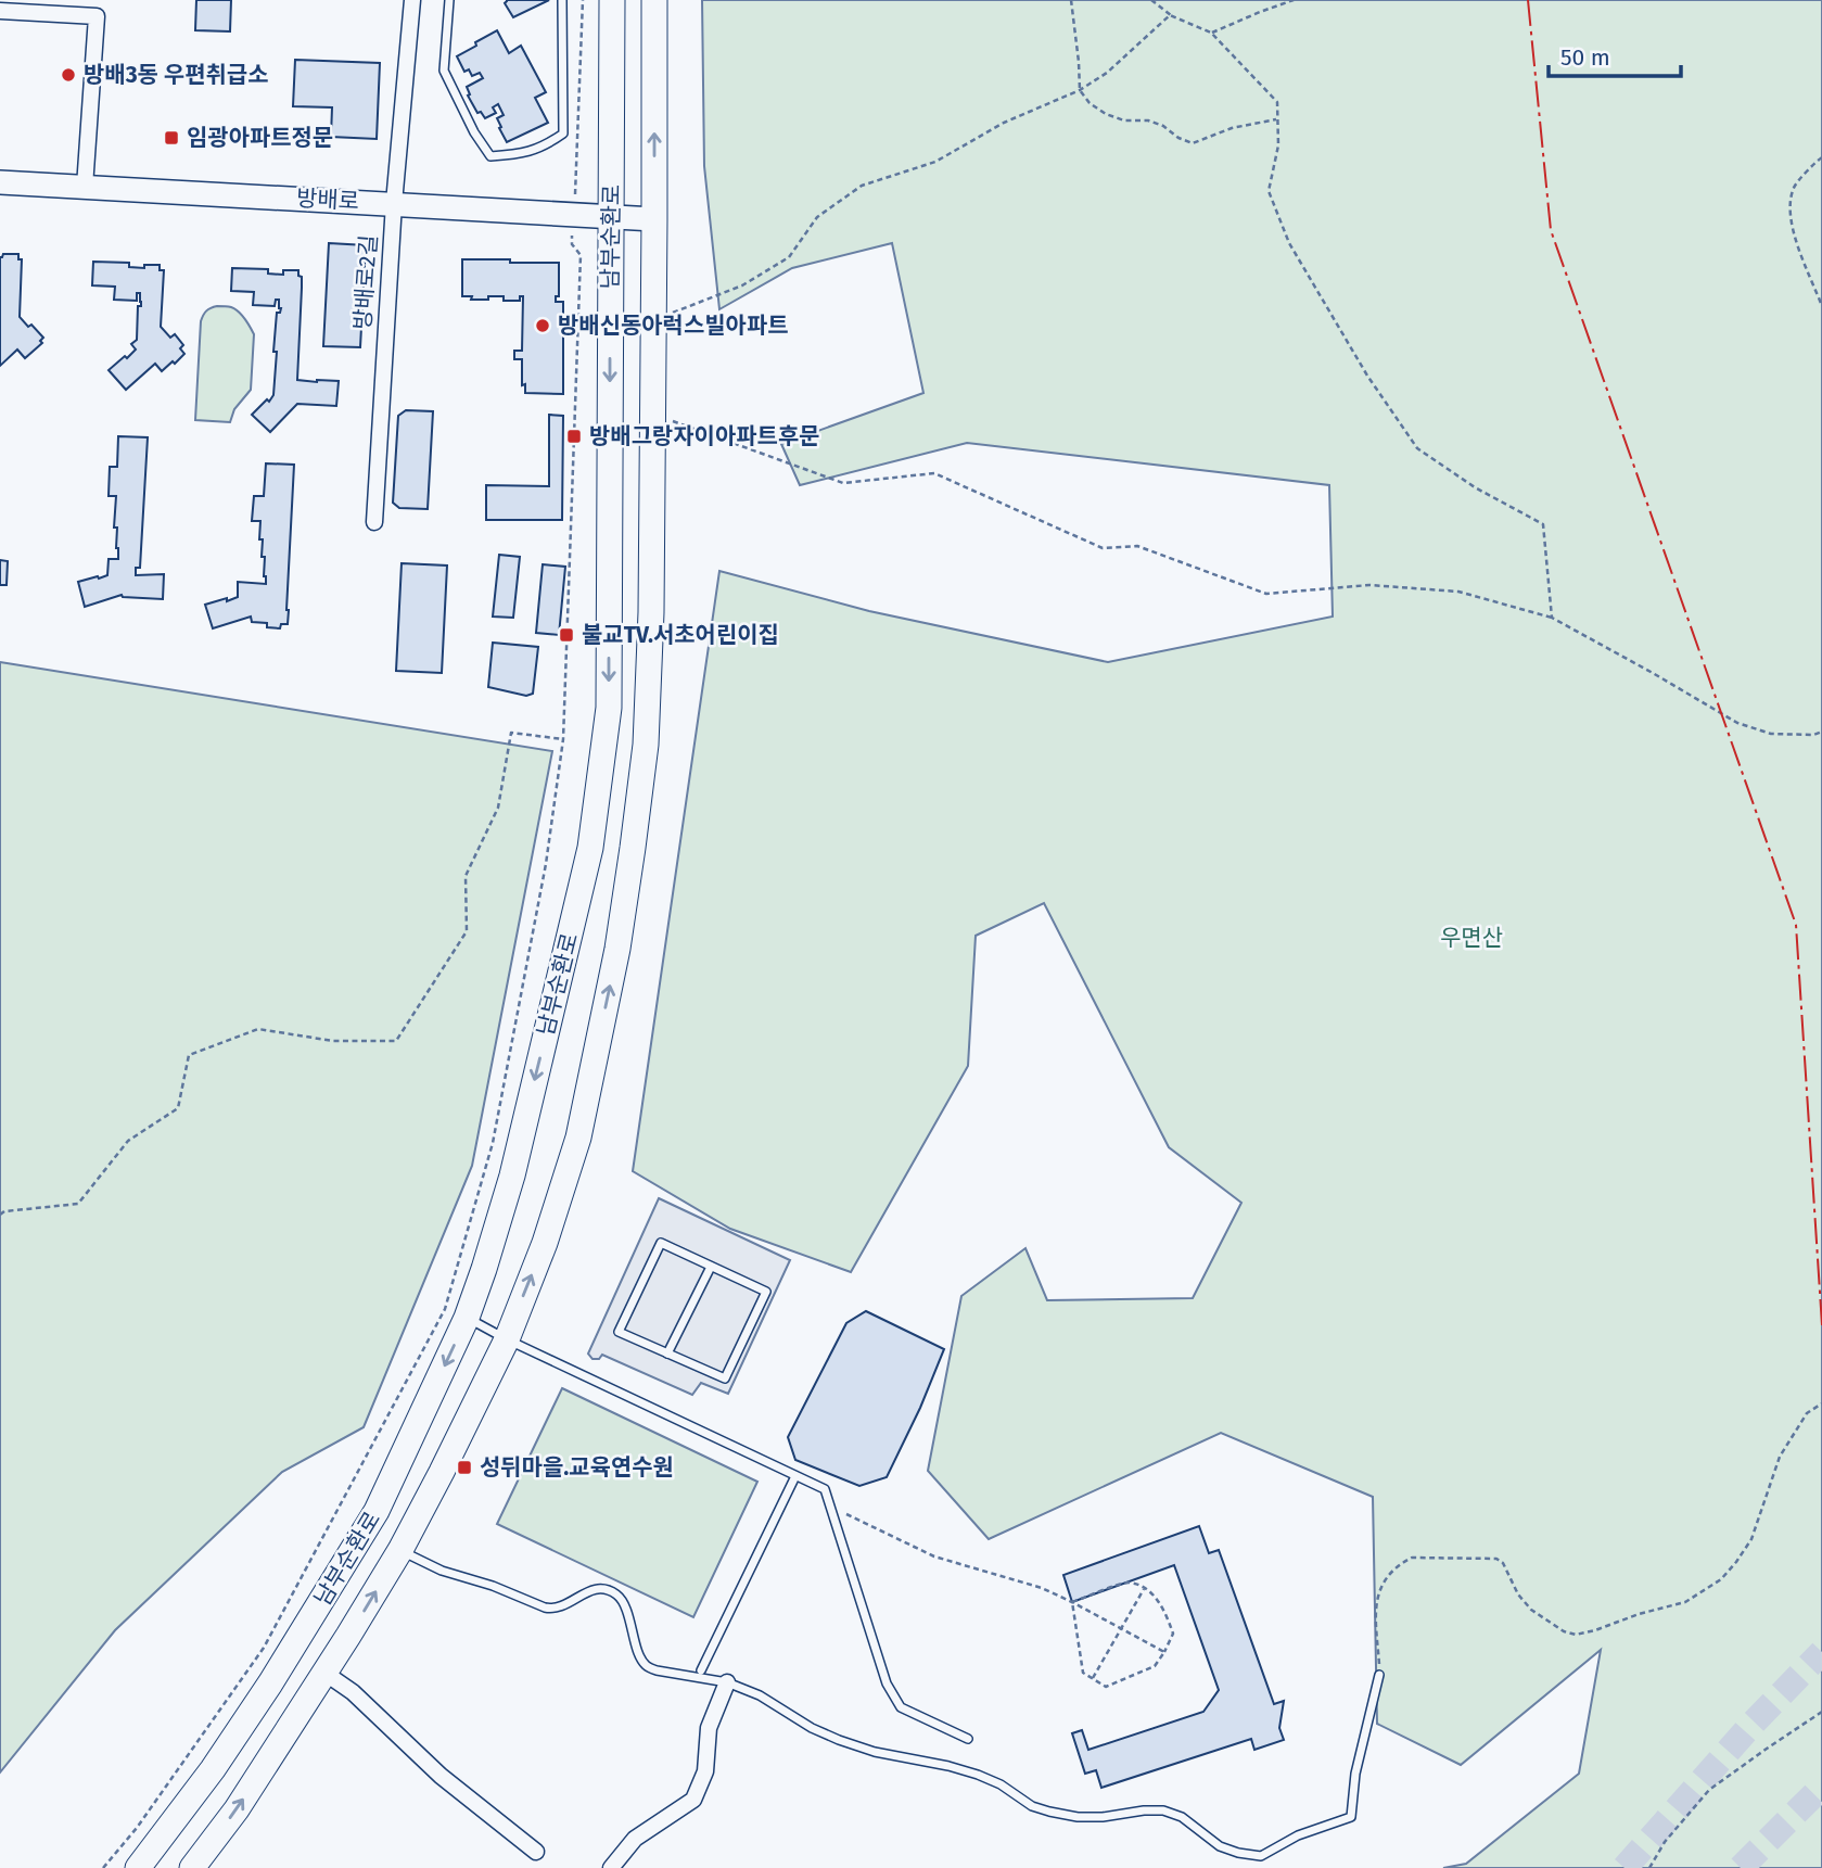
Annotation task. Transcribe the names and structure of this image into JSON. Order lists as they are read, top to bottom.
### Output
{
  "streets": {
    "main road": ["방배로", "남부순환로"],
    "street": ["방배로2길"]
  },
  "crossings": [
    ["방배로", "남부순환로"],
    ["방배로", "방배로2길"]
  ],
  "parks": ["우면산"],
  "places": {
    "other": ["방배3동 우편취급소", "방배신동아럭스빌아파트"],
    "transit": [
      "임광아파트정문",
      "방배그랑자이아파트후문",
      "불교TV.서초어린이집",
      "성뒤마을.교육연수원"
    ]
  },
  "scale_bar": "50 m"
}
